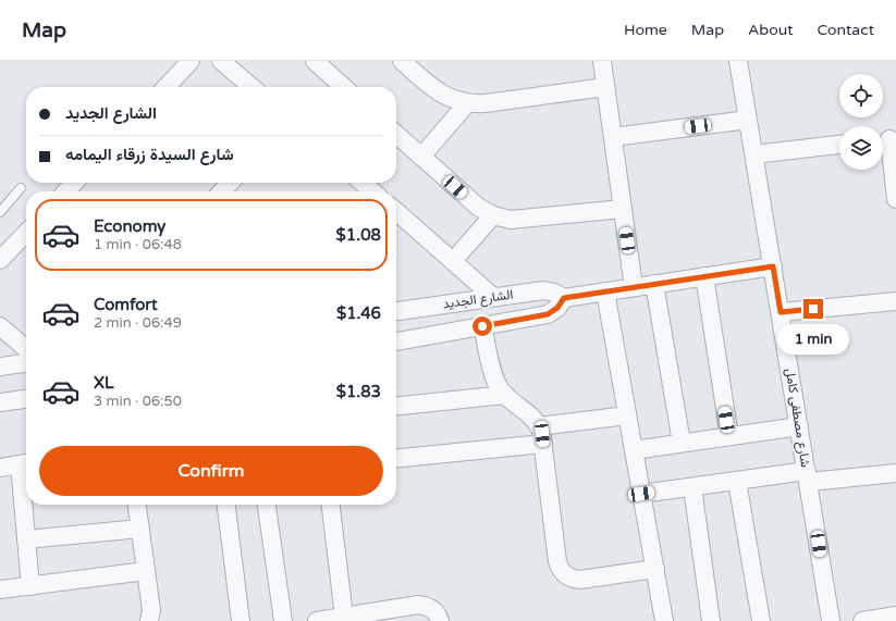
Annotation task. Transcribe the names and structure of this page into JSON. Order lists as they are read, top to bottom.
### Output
{
  "streets": {
    "street": ["الشارع الجديد", "شارع مصطفى كامل"]
  },
  "crossings": [
    ["الشارع الجديد", "شارع مصطفى كامل"]
  ],
  "page": {
    "header": "Map",
    "nav": [
      "Home",
      "Map",
      "About",
      "Contact"
    ],
    "banner": ["الشارع الجديد", "شارع السيدة زرقاء اليمامه"],
    "list": [
      {
        "name": "Economy",
        "note": "1 min · 06:48",
        "value": "$1.08"
      },
      {
        "name": "Comfort",
        "note": "2 min · 06:49",
        "value": "$1.46"
      },
      {
        "name": "XL",
        "note": "3 min · 06:50",
        "value": "$1.83"
      }
    ],
    "bubble": "1 min",
    "buttons": "Confirm"
  }
}
